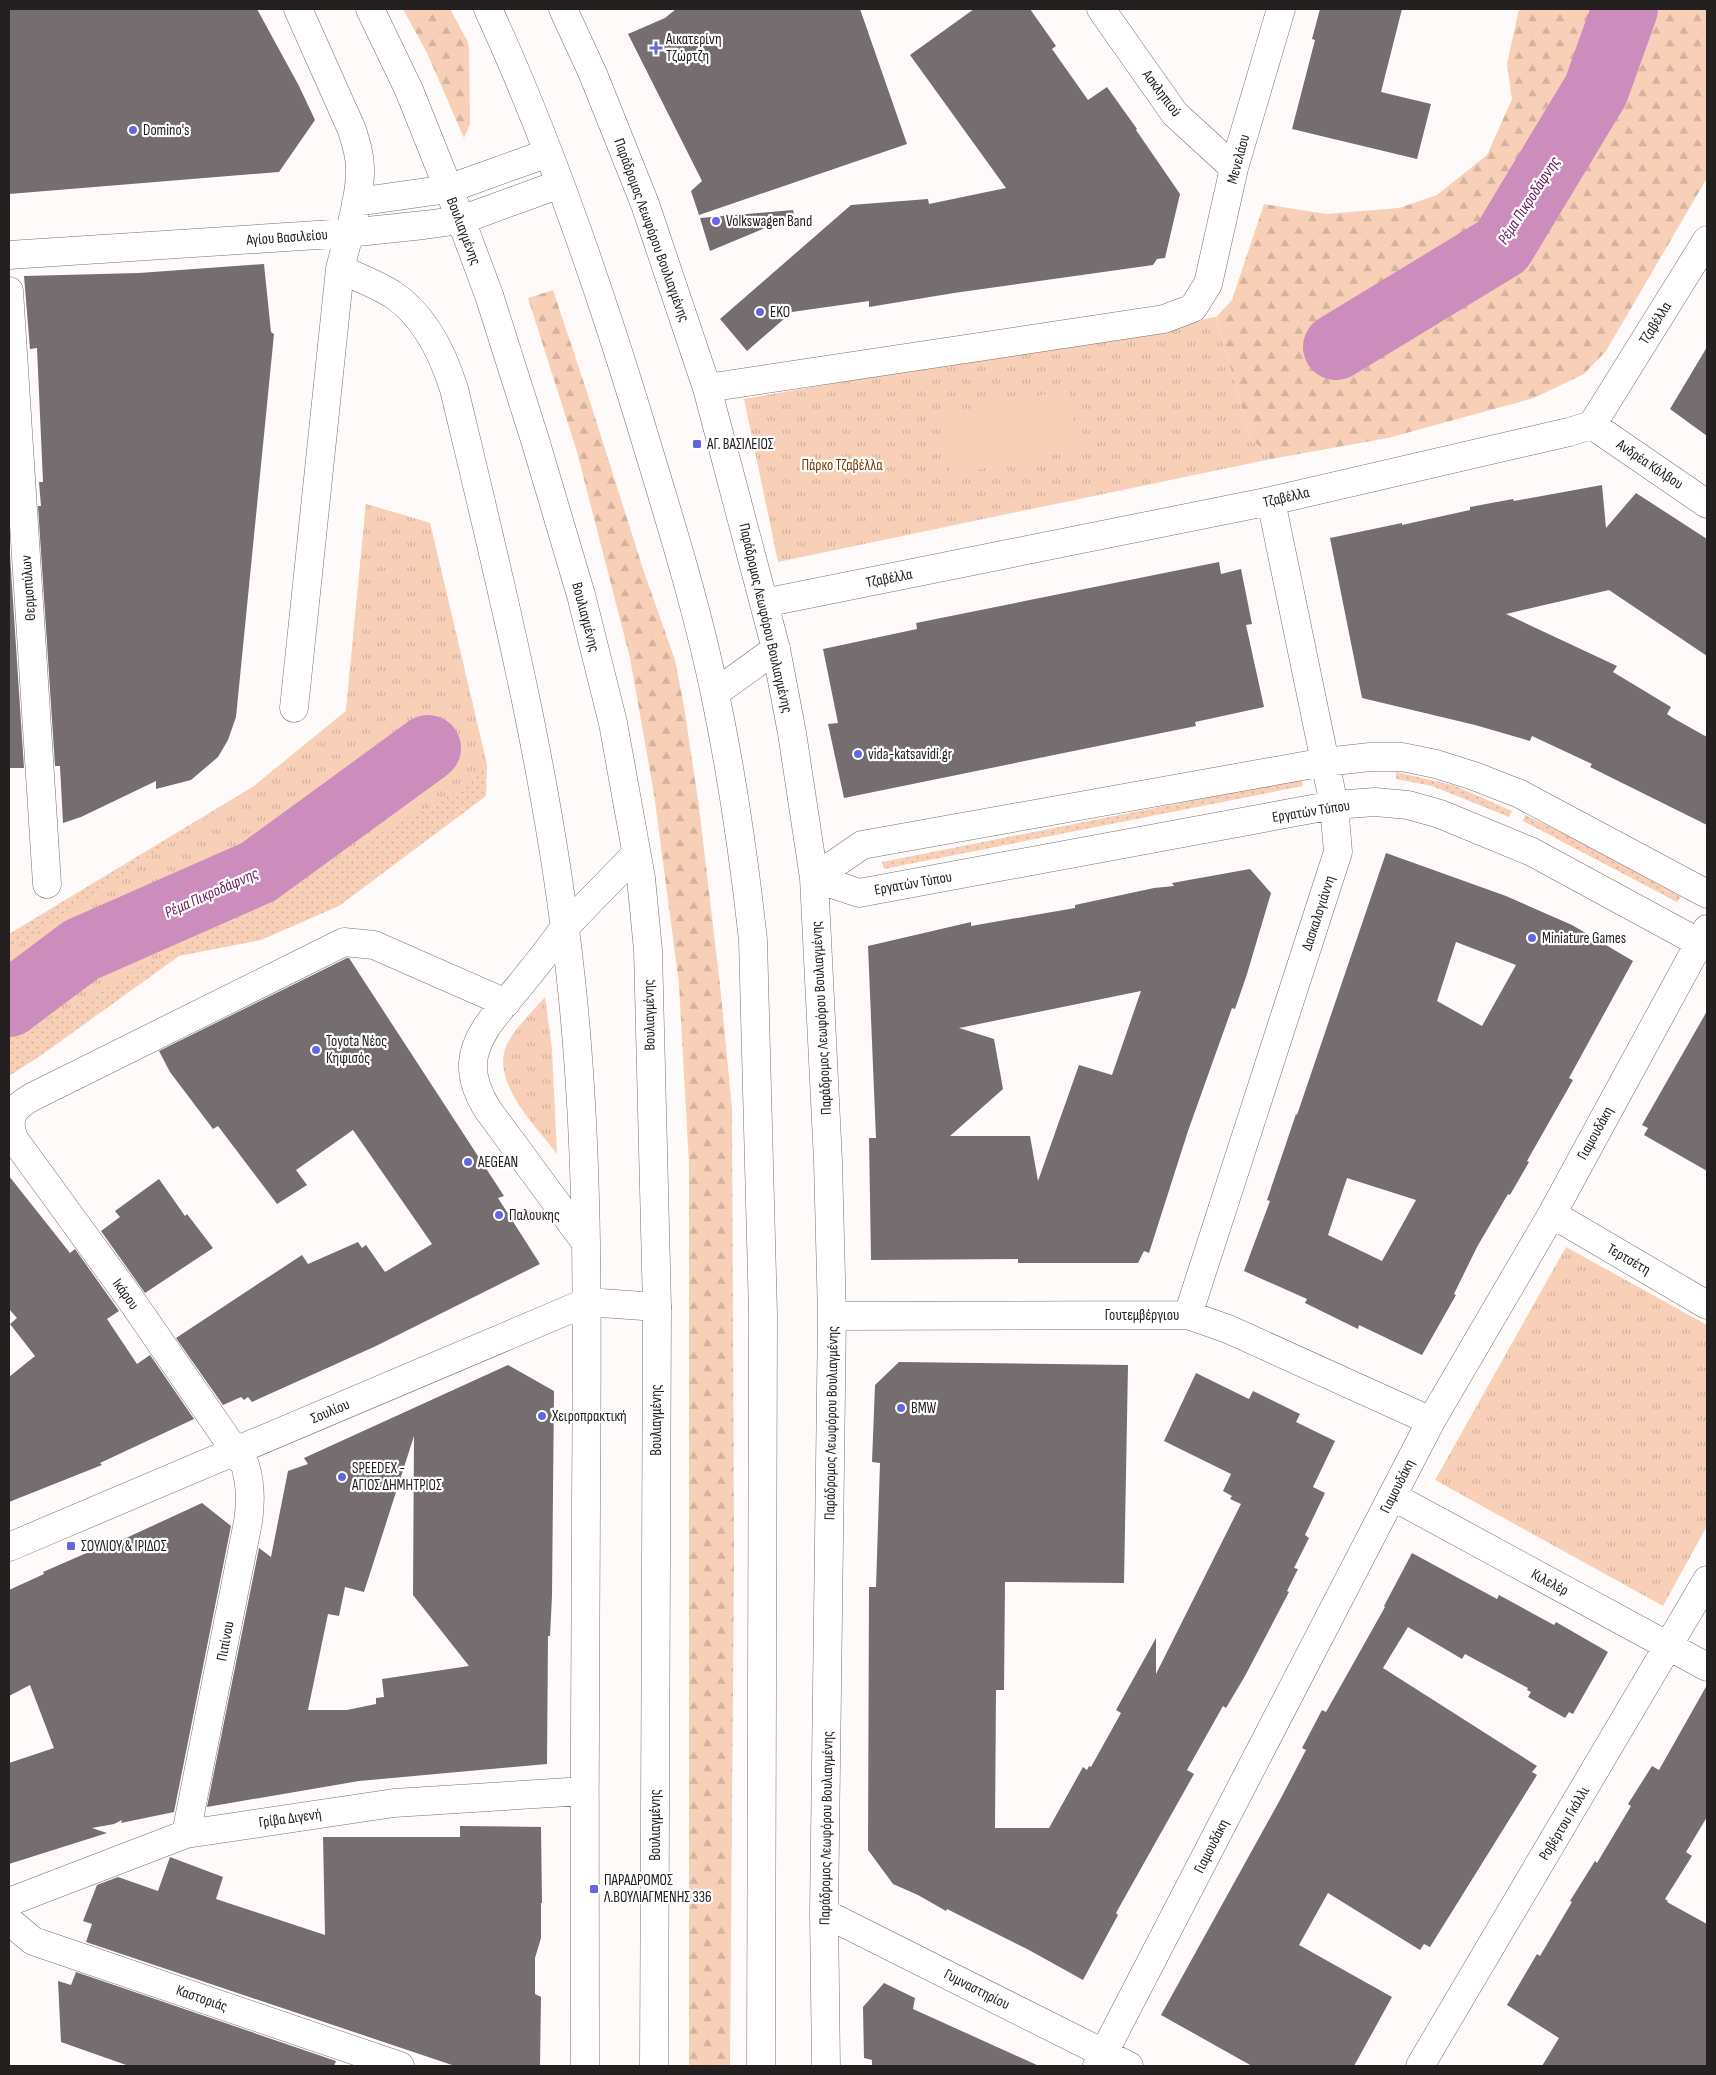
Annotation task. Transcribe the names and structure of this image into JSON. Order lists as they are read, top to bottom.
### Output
{
  "streets": {
    "street": [
      "Ασκληπιού",
      "Μενελάου",
      "Παράδρομος Λεωφόρου Βουλιαγμένης",
      "Βουλιαγμένης",
      "Αγίου Βασιλείου",
      "Τζαβέλλα",
      "Ανδρέα Κάλβου",
      "Θερμοπύλων",
      "Εργατών Τύπου",
      "Δασκαλογιάννη",
      "Γιαμουδάκη",
      "Τερτσέτη",
      "Ικάρου",
      "Γουτεμβέργιου",
      "Σουλίου",
      "Κιλελέρ",
      "Πιπίνου",
      "Γρίβα Διγενή",
      "Ροβέρτου Γκάλλι",
      "Γυμναστηρίου",
      "Καστοριάς"
    ]
  },
  "crossings": [
    ["Ασκληπιού", "Μενελάου"],
    ["Μενελάου", "Παράδρομος Λεωφόρου Βουλιαγμένης"],
    ["Παράδρομος Λεωφόρου Βουλιαγμένης", "Τζαβέλλα"],
    ["Παράδρομος Λεωφόρου Βουλιαγμένης", "Εργατών Τύπου"],
    ["Παράδρομος Λεωφόρου Βουλιαγμένης", "Γουτεμβέργιου"],
    ["Παράδρομος Λεωφόρου Βουλιαγμένης", "Γυμναστηρίου"],
    ["Βουλιαγμένης", "Αγίου Βασιλείου"],
    ["Βουλιαγμένης", "Σουλίου"],
    ["Τζαβέλλα", "Ανδρέα Κάλβου"],
    ["Τζαβέλλα", "Δασκαλογιάννη"],
    ["Εργατών Τύπου", "Δασκαλογιάννη"],
    ["Εργατών Τύπου", "Γιαμουδάκη"],
    ["Δασκαλογιάννη", "Γουτεμβέργιου"],
    ["Γιαμουδάκη", "Τερτσέτη"],
    ["Γιαμουδάκη", "Γουτεμβέργιου"],
    ["Γιαμουδάκη", "Κιλελέρ"],
    ["Γιαμουδάκη", "Γυμναστηρίου"],
    ["Ικάρου", "Σουλίου"],
    ["Ικάρου", "Πιπίνου"],
    ["Σουλίου", "Πιπίνου"],
    ["Κιλελέρ", "Ροβέρτου Γκάλλι"],
    ["Πιπίνου", "Γρίβα Διγενή"]
  ],
  "water": ["Ρέμα Πικροδάφνης"],
  "parks": ["Πάρκο Τζαβέλλα"],
  "places": {
    "health": ["Αικατερίνη Τζώρτζη"],
    "other": [
      "Domino's",
      "Volkswagen Band",
      "EKO",
      "vida-katsavidi.gr",
      "Miniature Games",
      "Toyota Νέος Κηφισός",
      "AEGEAN",
      "Παλουκης",
      "BMW",
      "Χειροπρακτική",
      "SPEEDEX - ΑΓΙΟΣ ΔΗΜΗΤΡΙΟΣ"
    ],
    "transit": ["ΑΓ. ΒΑΣΙΛΕΙΟΣ", "ΣΟΥΛΙΟΥ & ΙΡΙΔΟΣ", "ΠΑΡΑΔΡΟΜΟΣ Λ.ΒΟΥΛΙΑΓΜΕΝΗΣ 336"]
  }
}
